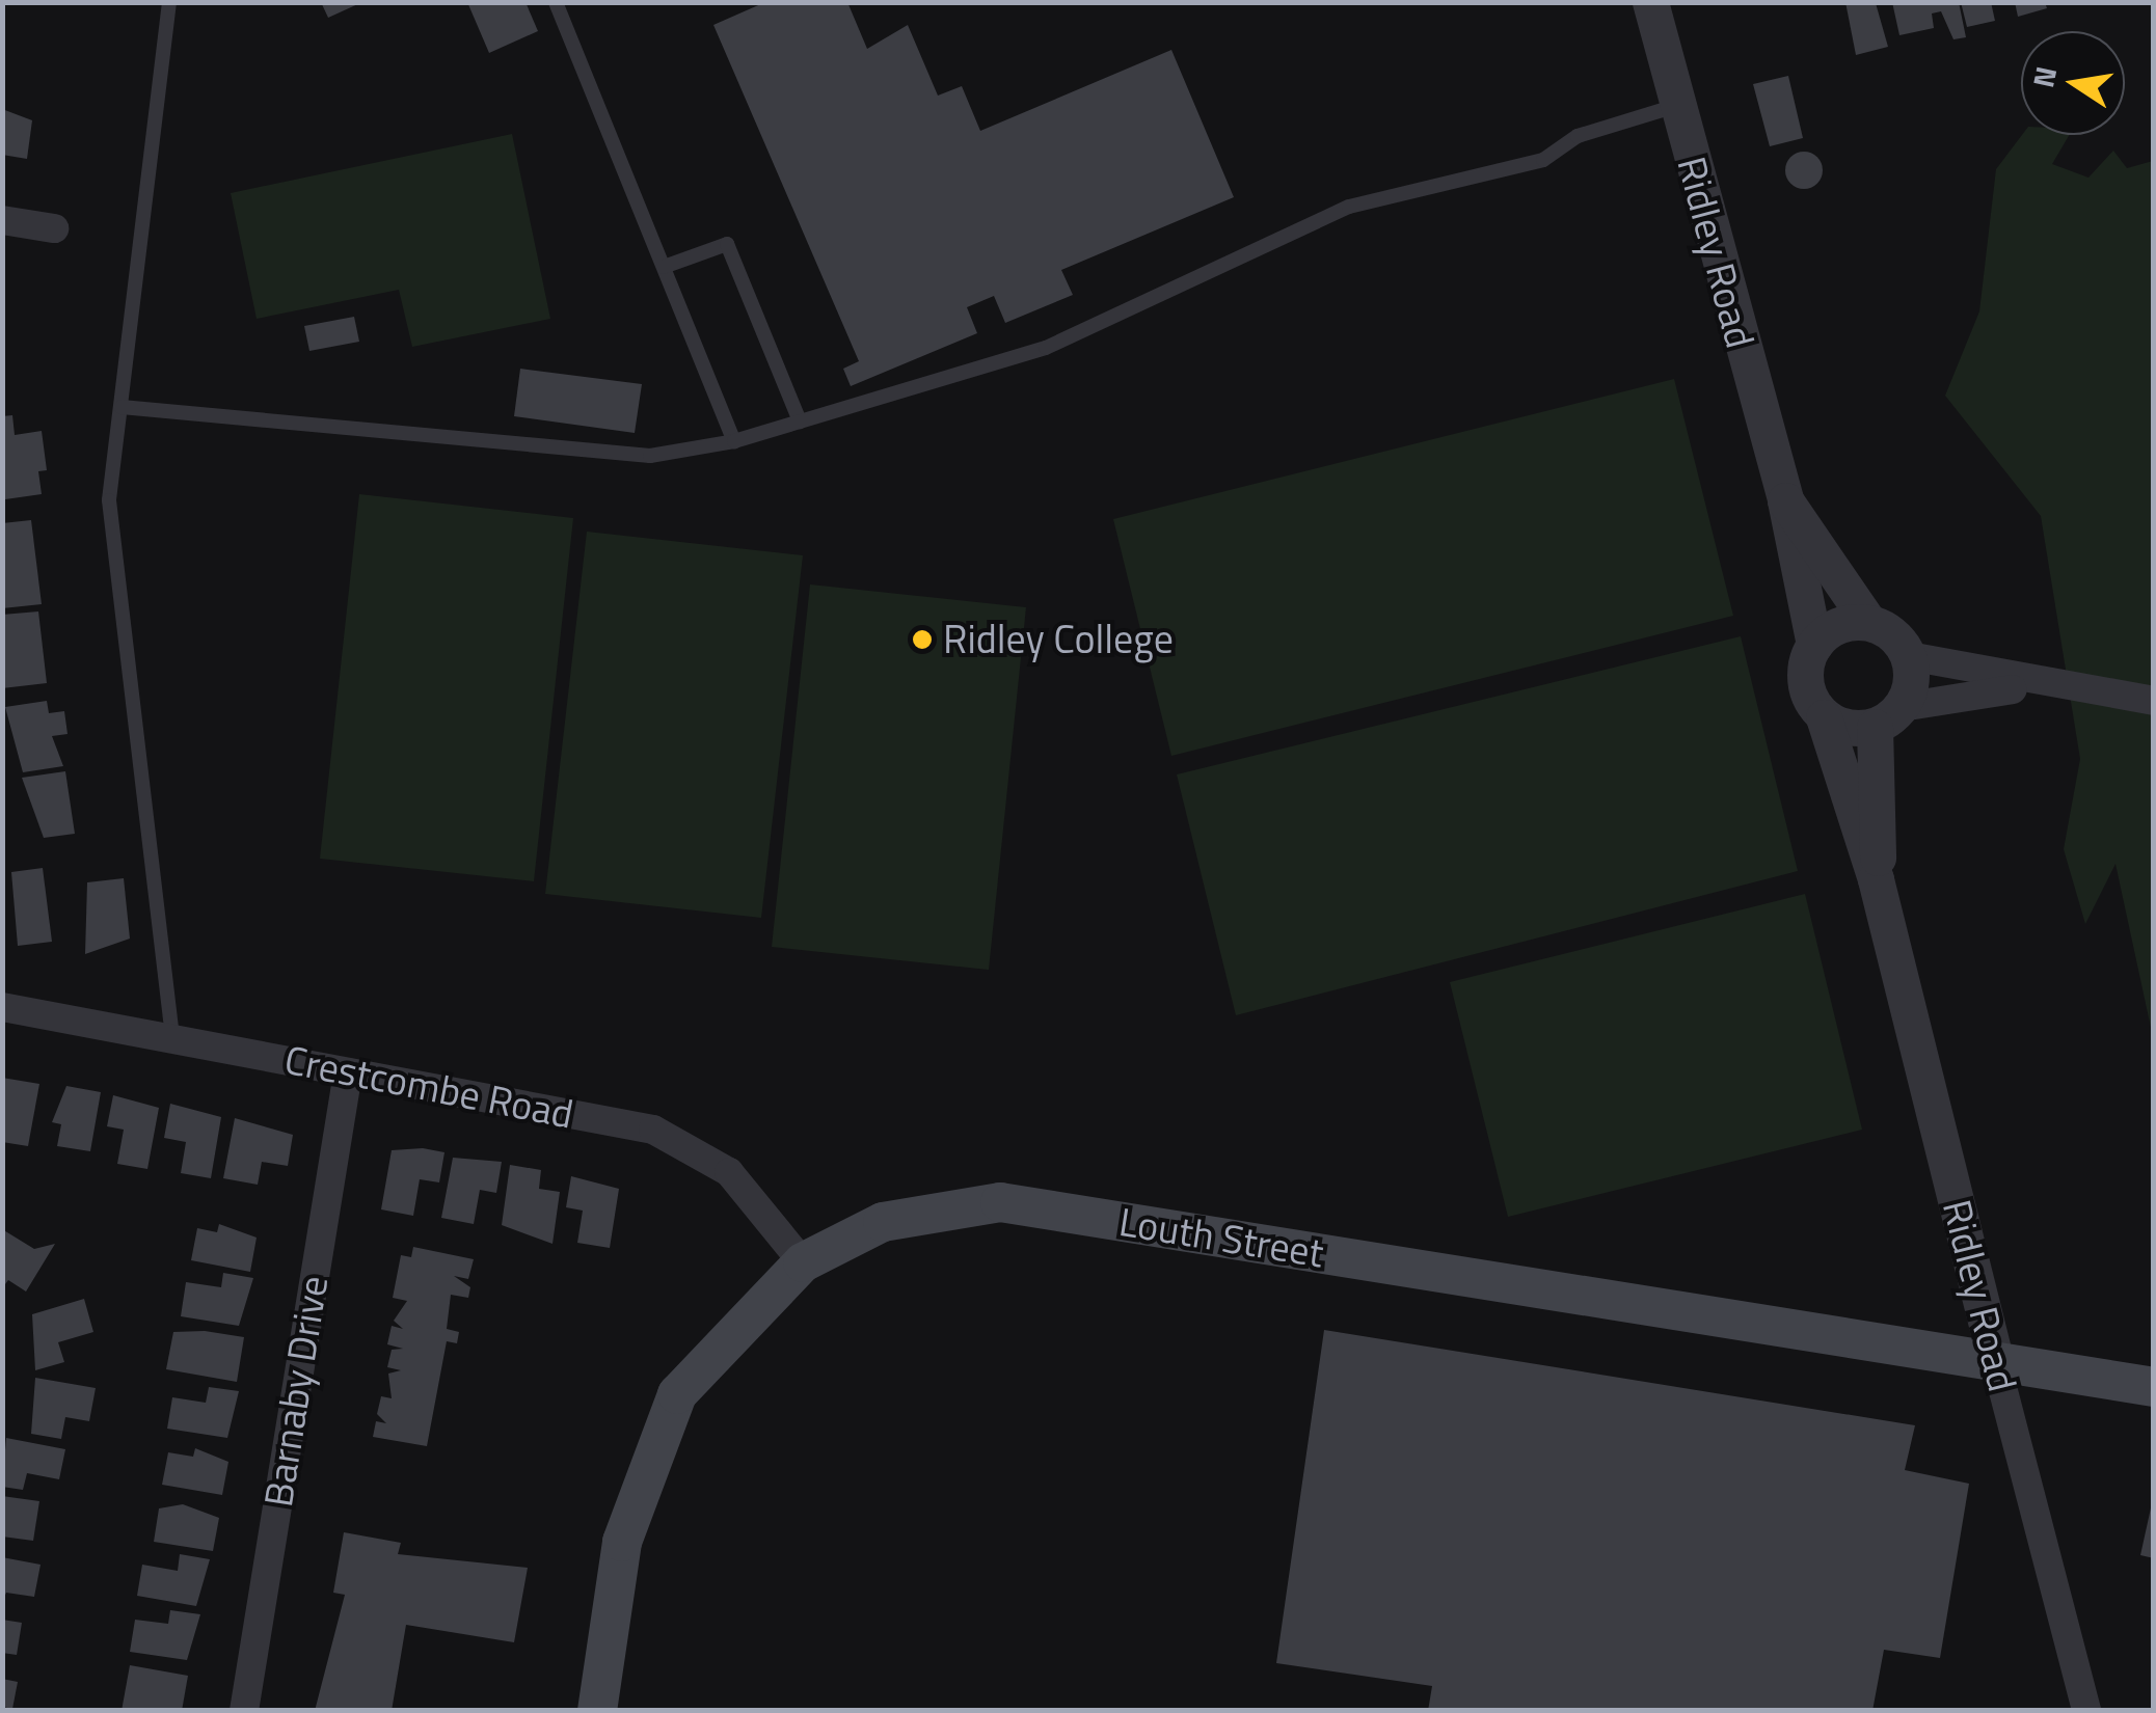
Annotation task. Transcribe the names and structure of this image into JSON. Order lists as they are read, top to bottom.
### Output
{
  "streets": {
    "main road": ["Louth Street"],
    "street": ["Ridley Road", "Crestcombe Road", "Barnaby Drive"]
  },
  "crossings": [
    ["Ridley Road", "Louth Street"],
    ["Crestcombe Road", "Louth Street"],
    ["Crestcombe Road", "Barnaby Drive"]
  ],
  "places": ["Ridley College"],
  "north": "left"
}
